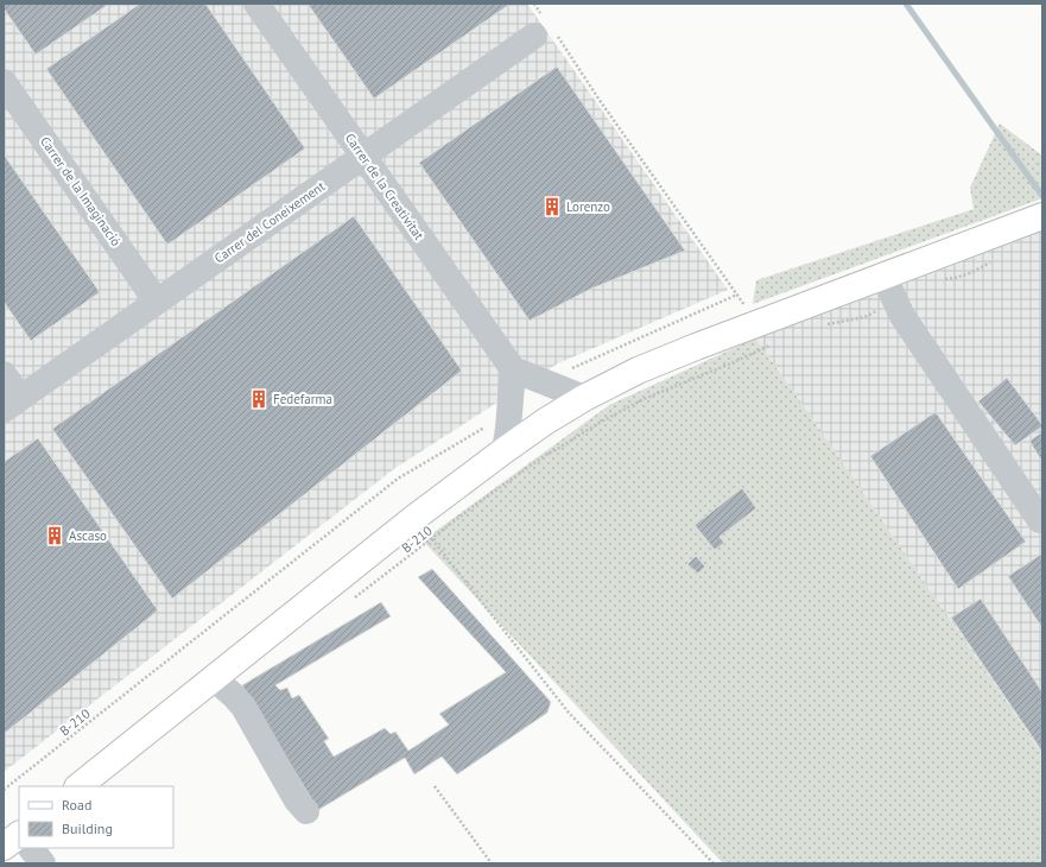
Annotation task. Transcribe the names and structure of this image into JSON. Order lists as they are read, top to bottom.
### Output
{
  "streets": {
    "main road": ["B-210"],
    "street": ["Carrer de la Creativitat", "Carrer de la Imaginació", "Carrer del Coneixement"]
  },
  "crossings": [
    ["Carrer de la Creativitat", "Carrer del Coneixement"],
    ["Carrer de la Imaginació", "Carrer del Coneixement"]
  ],
  "places": {
    "building": ["Lorenzo", "Fedefarma", "Ascaso"]
  },
  "legend": ["Road", "Building"]
}
